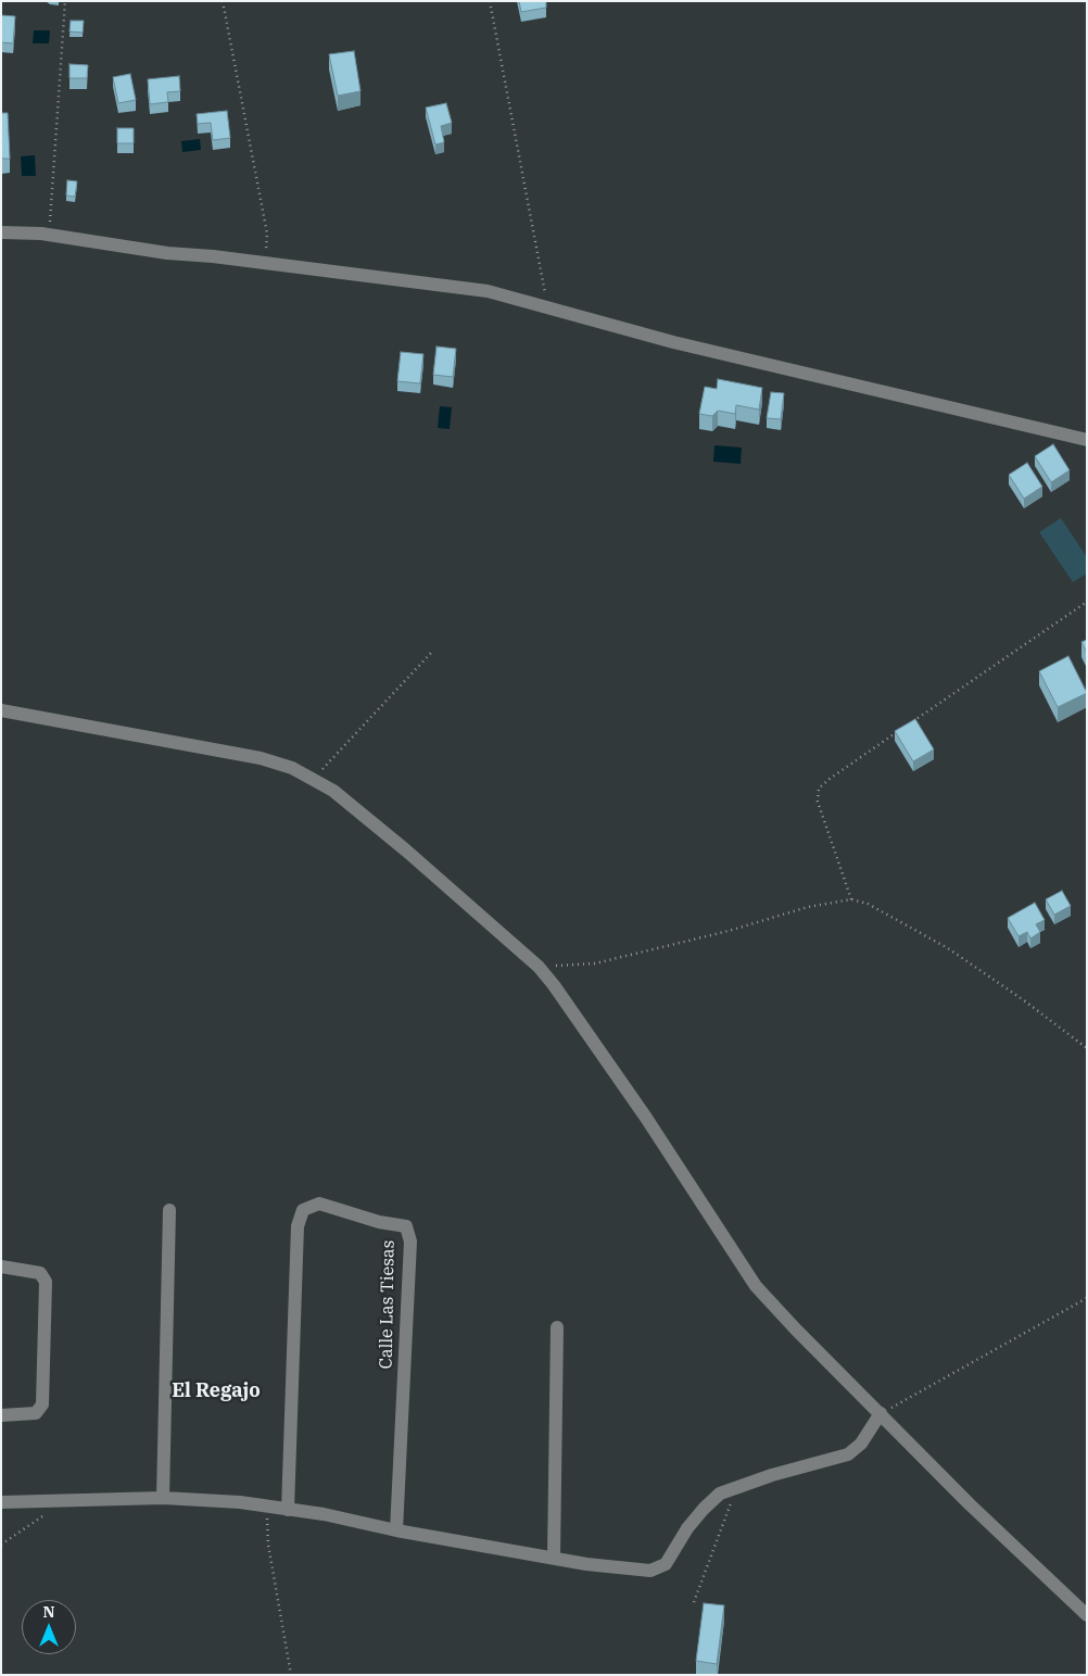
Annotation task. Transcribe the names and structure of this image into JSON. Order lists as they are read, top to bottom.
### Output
{
  "streets": {
    "street": ["Calle Las Tiesas"]
  },
  "districts": ["El Regajo"],
  "north": "top"
}
